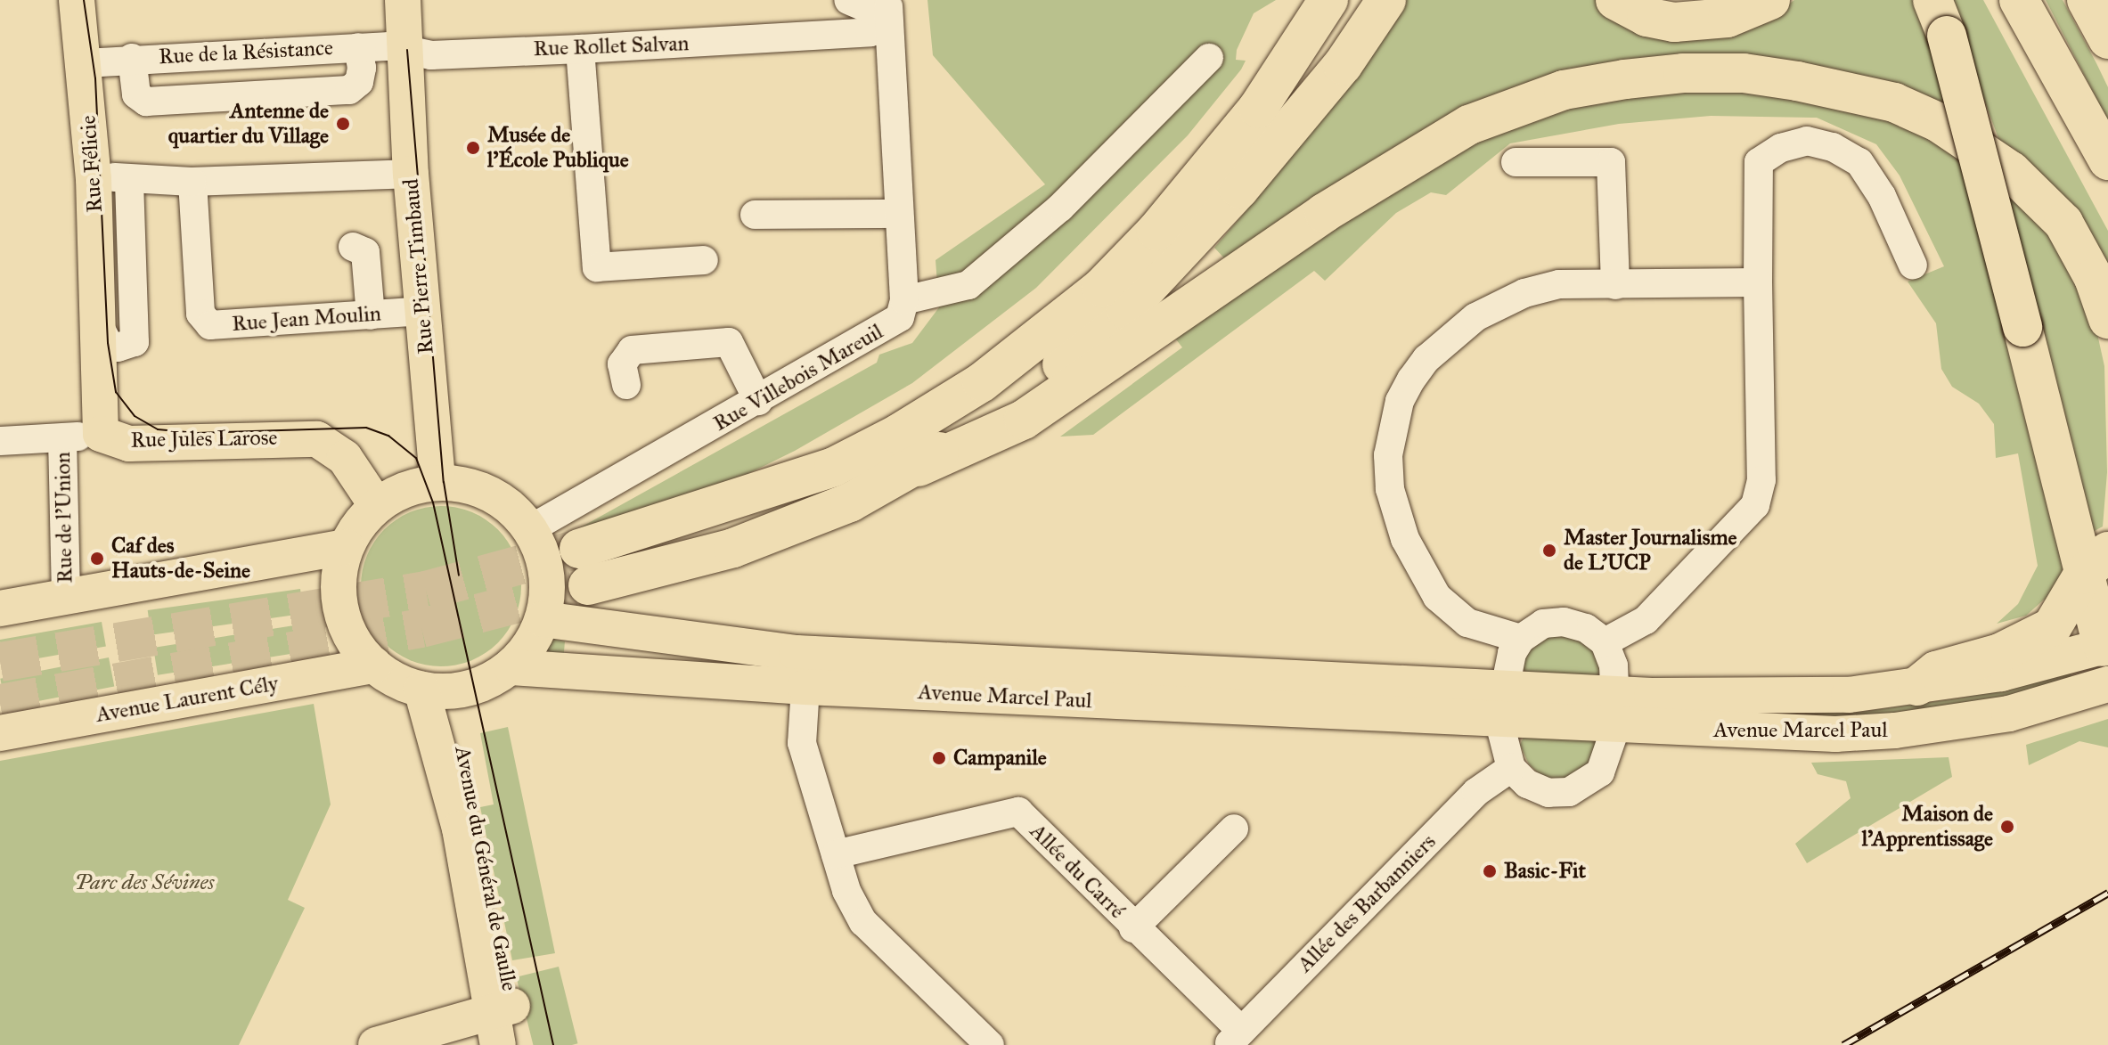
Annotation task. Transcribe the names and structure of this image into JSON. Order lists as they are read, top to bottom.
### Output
{
  "streets": {
    "main road": [
      "Rue Félicie",
      "Rue Pierre Timbaud",
      "Rue Jules Larose",
      "Avenue Marcel Paul",
      "Avenue Laurent Cély",
      "Avenue du Général de Gaulle"
    ],
    "street": [
      "Rue Rollet Salvan",
      "Rue de la Résistance",
      "Rue Jean Moulin",
      "Rue Villebois Mareuil",
      "Rue de l'Union",
      "Allée du Carré",
      "Allée des Barbanniers"
    ]
  },
  "crossings": [
    ["Rue Rollet Salvan", "Rue de la Résistance"],
    ["Rue Rollet Salvan", "Rue Pierre Timbaud"],
    ["Rue de la Résistance", "Rue Félicie"],
    ["Rue de la Résistance", "Rue Pierre Timbaud"],
    ["Rue Félicie", "Rue Jules Larose"],
    ["Rue Pierre Timbaud", "Rue Jean Moulin"],
    ["Rue Pierre Timbaud", "Rue Villebois Mareuil"],
    ["Rue Pierre Timbaud", "Rue Jules Larose"],
    ["Rue Pierre Timbaud", "Avenue Marcel Paul"],
    ["Rue Pierre Timbaud", "Avenue Laurent Cély"],
    ["Rue Pierre Timbaud", "Avenue du Général de Gaulle"],
    ["Rue Villebois Mareuil", "Rue Jules Larose"],
    ["Rue Villebois Mareuil", "Avenue Marcel Paul"],
    ["Rue Villebois Mareuil", "Avenue Laurent Cély"],
    ["Rue Villebois Mareuil", "Avenue du Général de Gaulle"],
    ["Rue Jules Larose", "Rue de l'Union"],
    ["Rue Jules Larose", "Avenue Marcel Paul"],
    ["Rue Jules Larose", "Avenue Laurent Cély"],
    ["Rue Jules Larose", "Avenue du Général de Gaulle"],
    ["Avenue Marcel Paul", "Avenue Laurent Cély"],
    ["Avenue Marcel Paul", "Avenue du Général de Gaulle"],
    ["Avenue Laurent Cély", "Avenue du Général de Gaulle"],
    ["Allée du Carré", "Allée des Barbanniers"]
  ],
  "parks": ["Parc des Sévines"],
  "places": [
    "Antenne de quartier du Village",
    "Musée de l'École Publique",
    "Master Journalisme de L'UCP",
    "Caf des Hauts-de-Seine",
    "Campanile",
    "Maison de l’Apprentissage",
    "Basic-Fit"
  ]
}
